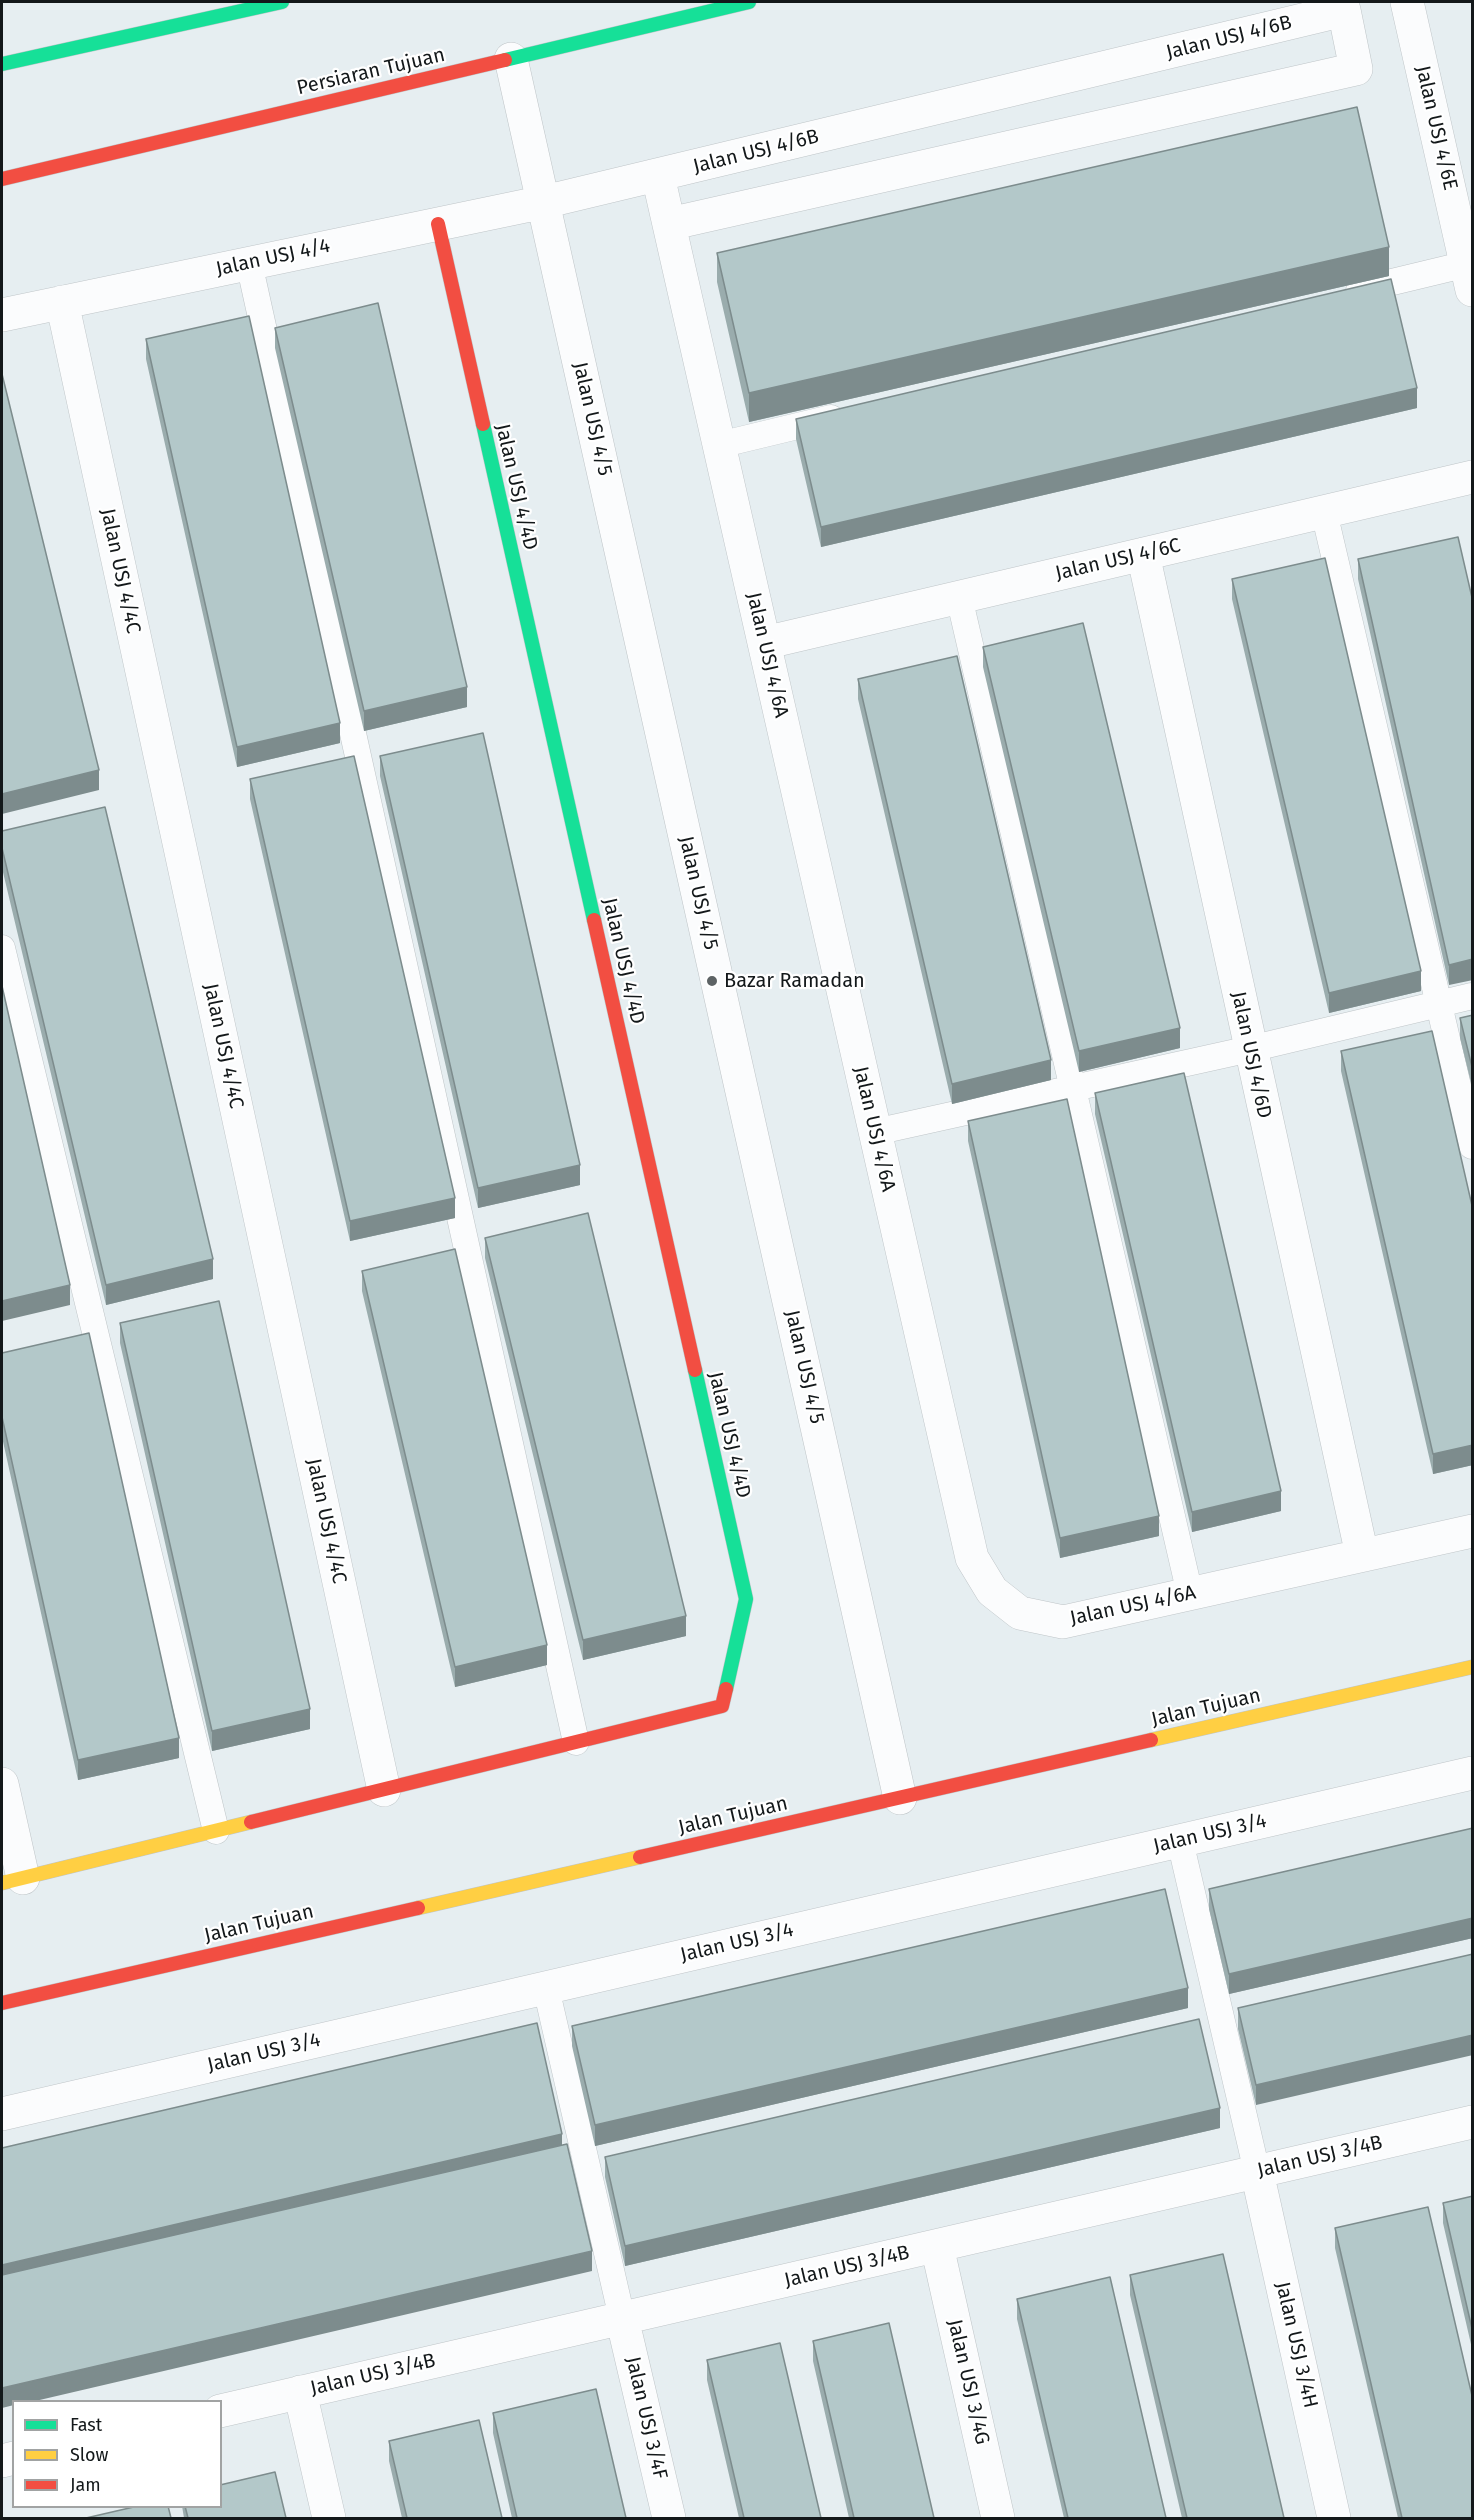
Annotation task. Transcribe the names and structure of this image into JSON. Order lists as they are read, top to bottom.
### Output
{
  "streets": {
    "street": [
      "Jalan USJ 4/6B",
      "Persiaran Tujuan",
      "Jalan USJ 4/6E",
      "Jalan USJ 4/4",
      "Jalan USJ 4/5",
      "Jalan USJ 4/4D",
      "Jalan USJ 4/6C",
      "Jalan USJ 4/4C",
      "Jalan USJ 4/6A",
      "Jalan USJ 4/6D",
      "Jalan Tujuan",
      "Jalan USJ 3/4",
      "Jalan USJ 3/4B",
      "Jalan USJ 3/4H",
      "Jalan USJ 3/4G",
      "Jalan USJ 3/4F"
    ]
  },
  "crossings": [
    ["Jalan USJ 4/6B", "Jalan USJ 4/4"],
    ["Jalan USJ 4/6B", "Jalan USJ 4/5"],
    ["Jalan USJ 4/6B", "Jalan USJ 4/6A"],
    ["Persiaran Tujuan", "Jalan USJ 4/5"],
    ["Jalan USJ 4/4", "Jalan USJ 4/5"],
    ["Jalan USJ 4/4", "Jalan USJ 4/4D"],
    ["Jalan USJ 4/4", "Jalan USJ 4/4C"],
    ["Jalan USJ 4/5", "Jalan Tujuan"],
    ["Jalan USJ 4/6C", "Jalan USJ 4/6A"],
    ["Jalan USJ 4/6C", "Jalan USJ 4/6D"],
    ["Jalan USJ 4/6A", "Jalan USJ 4/6D"],
    ["Jalan USJ 3/4B", "Jalan USJ 3/4H"],
    ["Jalan USJ 3/4B", "Jalan USJ 3/4G"],
    ["Jalan USJ 3/4B", "Jalan USJ 3/4F"]
  ],
  "places": ["Bazar Ramadan"],
  "legend": ["Fast", "Slow", "Jam"]
}
